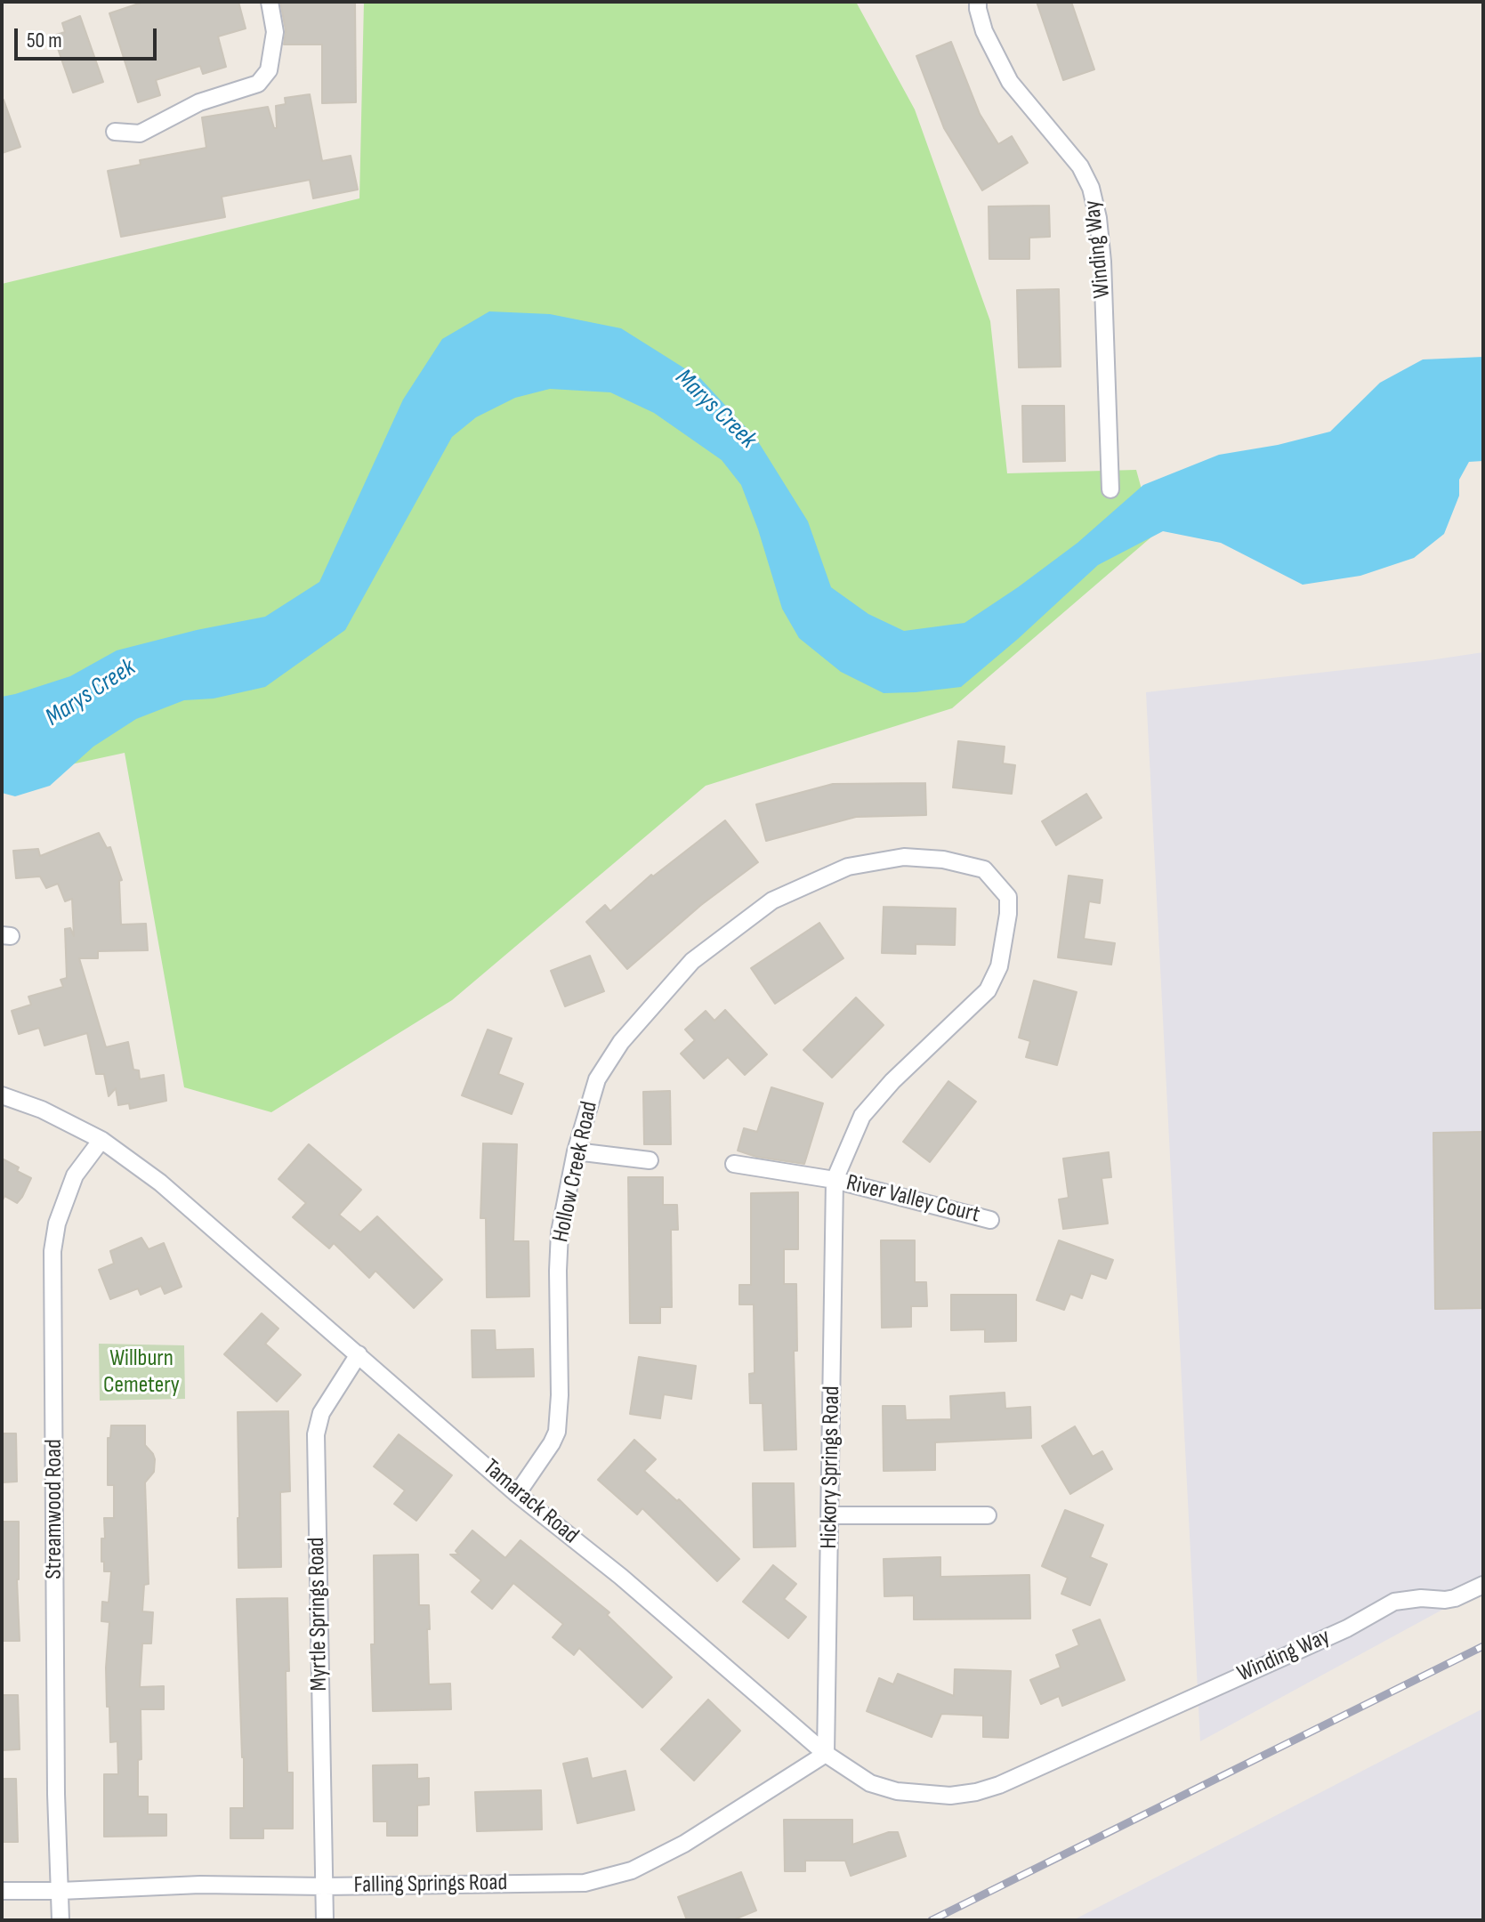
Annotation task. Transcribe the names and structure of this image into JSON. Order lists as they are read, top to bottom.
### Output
{
  "streets": {
    "street": [
      "Winding Way",
      "Hollow Creek Road",
      "River Valley Court",
      "Hickory Springs Road",
      "Tamarack Road",
      "Streamwood Road",
      "Myrtle Springs Road",
      "Falling Springs Road"
    ]
  },
  "crossings": [
    ["Winding Way", "Tamarack Road"],
    ["Hollow Creek Road", "Hickory Springs Road"],
    ["Hollow Creek Road", "Tamarack Road"],
    ["River Valley Court", "Hickory Springs Road"],
    ["Hickory Springs Road", "Tamarack Road"],
    ["Hickory Springs Road", "Falling Springs Road"],
    ["Tamarack Road", "Streamwood Road"],
    ["Tamarack Road", "Myrtle Springs Road"],
    ["Tamarack Road", "Falling Springs Road"],
    ["Streamwood Road", "Falling Springs Road"],
    ["Myrtle Springs Road", "Falling Springs Road"]
  ],
  "water": ["Marys Creek"],
  "parks": ["Willburn Cemetery"],
  "scale_bar": "50 m"
}
